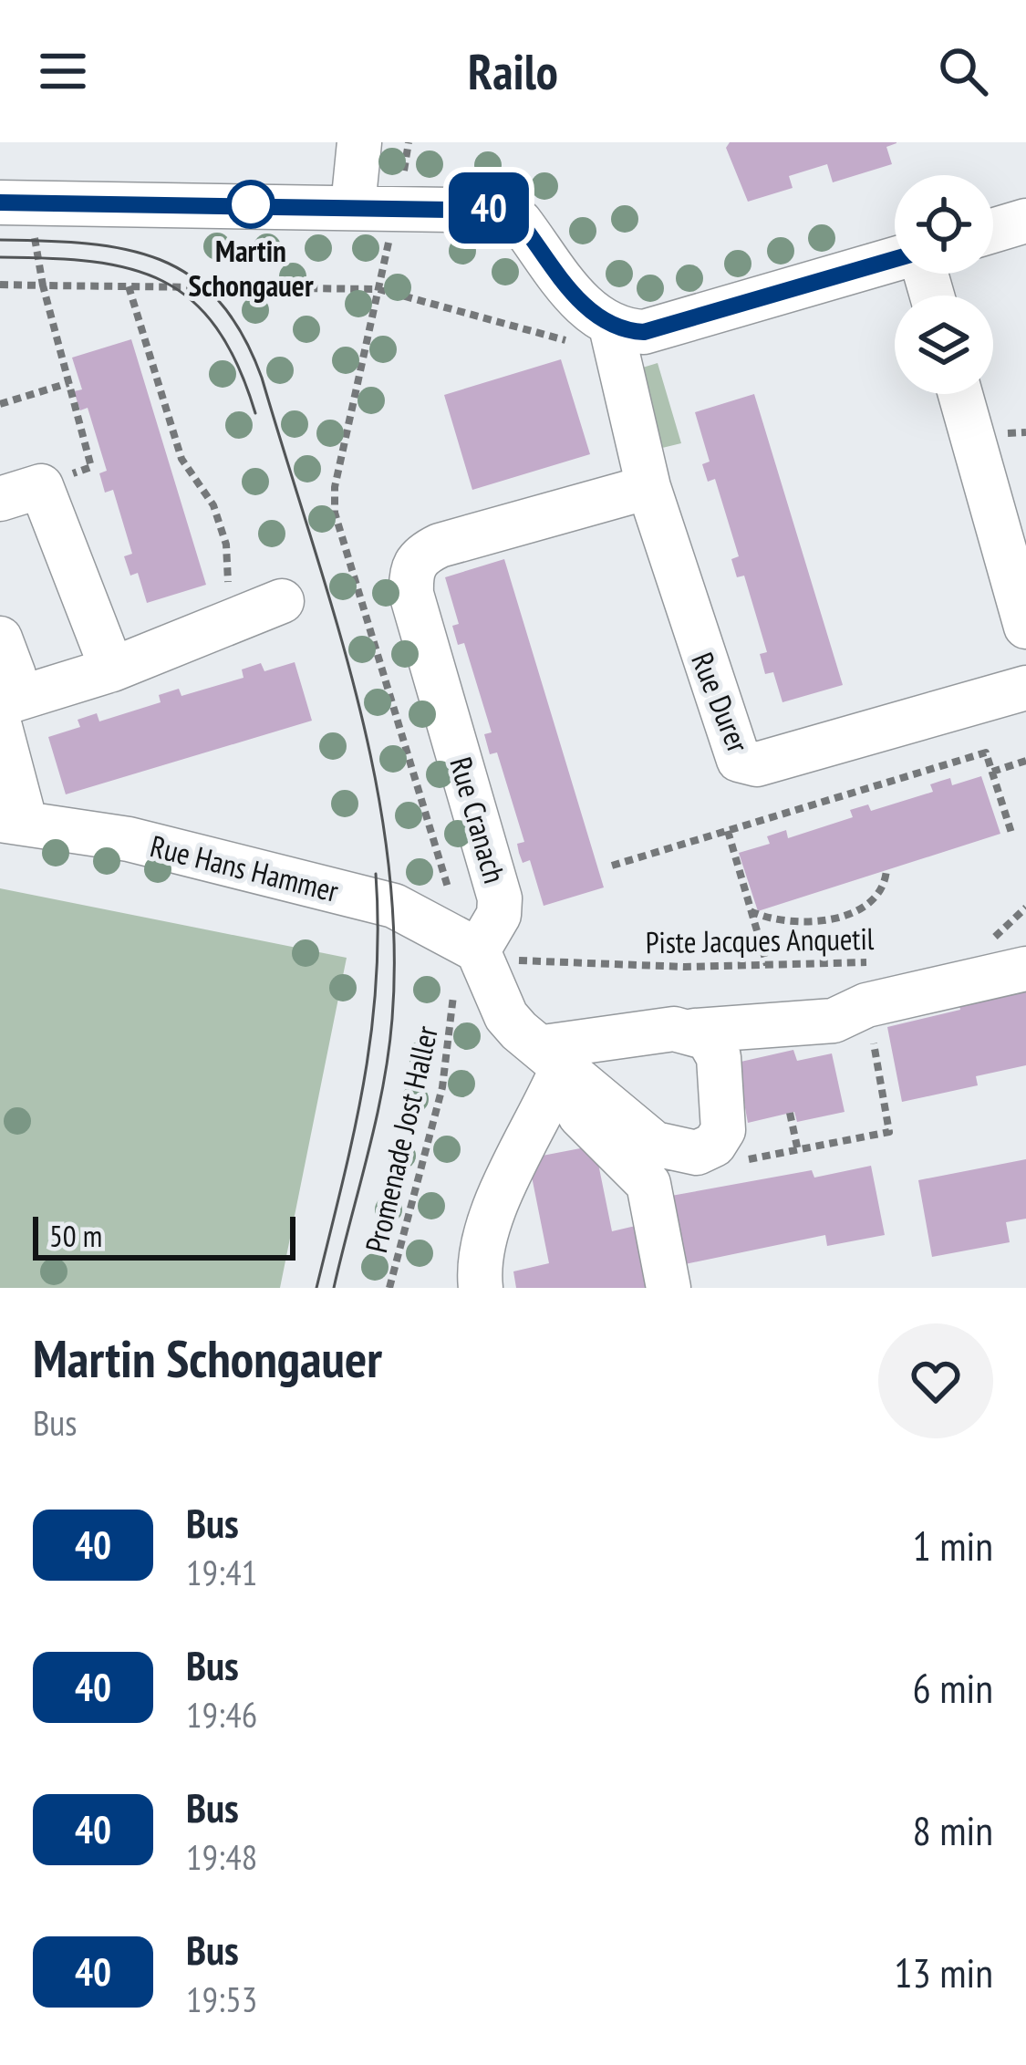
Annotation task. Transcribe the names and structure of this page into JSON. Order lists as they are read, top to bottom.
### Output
{
  "streets": {
    "street": ["Rue Durer", "Rue Cranach", "Rue Hans Hammer"],
    "path": ["Piste Jacques Anquetil", "Promenade Jost Haller"]
  },
  "crossings": [
    ["Rue Durer", "Rue Cranach"],
    ["Rue Cranach", "Rue Hans Hammer"],
    ["Rue Cranach", "Piste Jacques Anquetil"],
    ["Rue Cranach", "Promenade Jost Haller"],
    ["Rue Hans Hammer", "Piste Jacques Anquetil"],
    ["Rue Hans Hammer", "Promenade Jost Haller"],
    ["Piste Jacques Anquetil", "Promenade Jost Haller"]
  ],
  "places": ["Martin Schongauer"],
  "lines": ["bus line 40"],
  "scale_bar": "50 m",
  "page": {
    "header": "Railo",
    "on_map": "40",
    "scale": "50 m",
    "heading": ["Martin Schongauer", "Bus"],
    "list": [
      {
        "mark": "40",
        "name": "Bus",
        "note": "19:41",
        "value": "1 min"
      },
      {
        "mark": "40",
        "name": "Bus",
        "note": "19:46",
        "value": "6 min"
      },
      {
        "mark": "40",
        "name": "Bus",
        "note": "19:48",
        "value": "8 min"
      },
      {
        "mark": "40",
        "name": "Bus",
        "note": "19:53",
        "value": "13 min"
      }
    ]
  }
}
